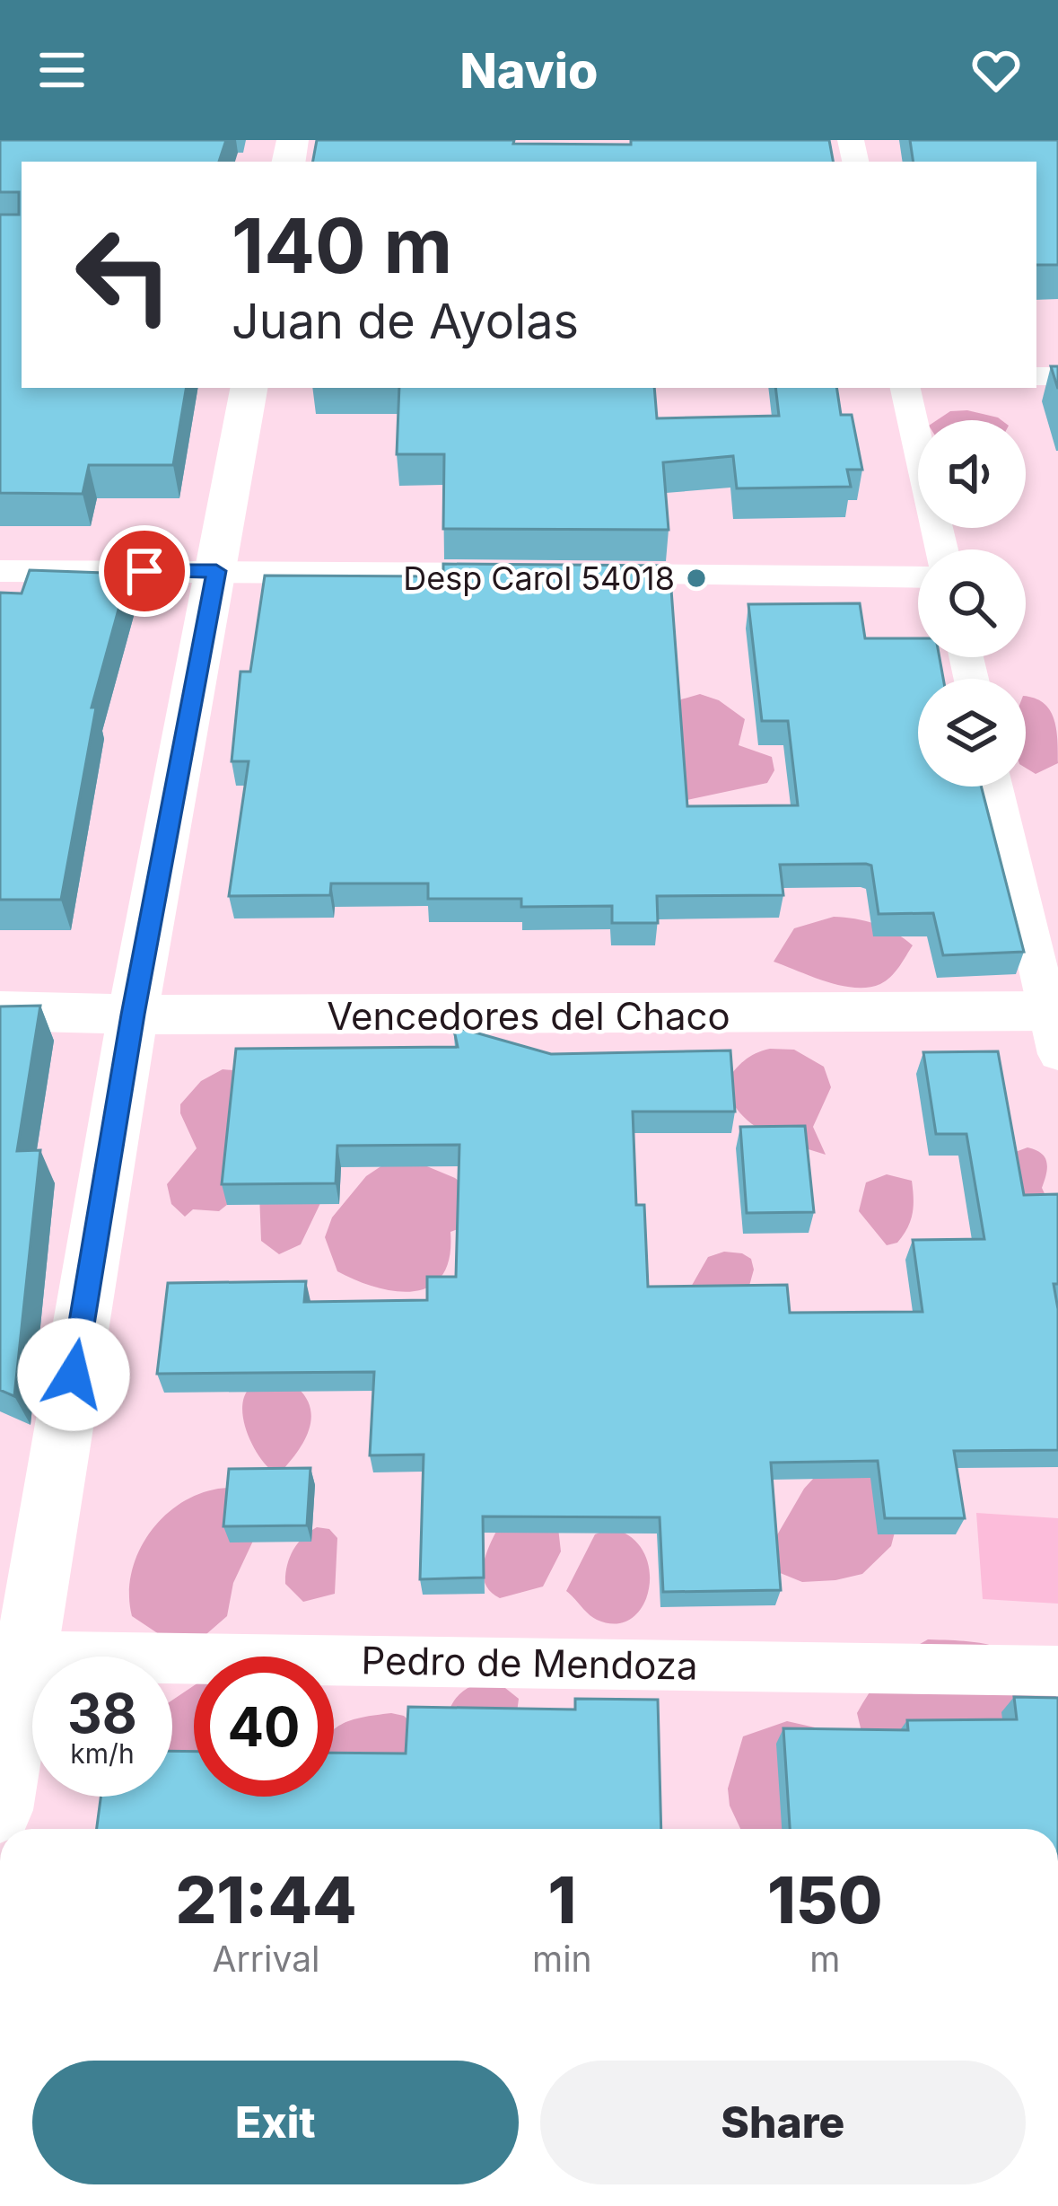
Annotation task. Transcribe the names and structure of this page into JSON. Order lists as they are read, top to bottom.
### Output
{
  "streets": {
    "street": ["Vencedores del Chaco", "Pedro de Mendoza"]
  },
  "places": ["Desp Carol 54018"],
  "page": {
    "header": "Navio",
    "turn": ["140 m", "Juan de Ayolas"],
    "speed": "38 km/h",
    "limit": "40",
    "eta": [
      "21:44",
      "Arrival",
      "1",
      "min",
      "150",
      "m"
    ],
    "buttons": ["Exit", "Share"]
  }
}
